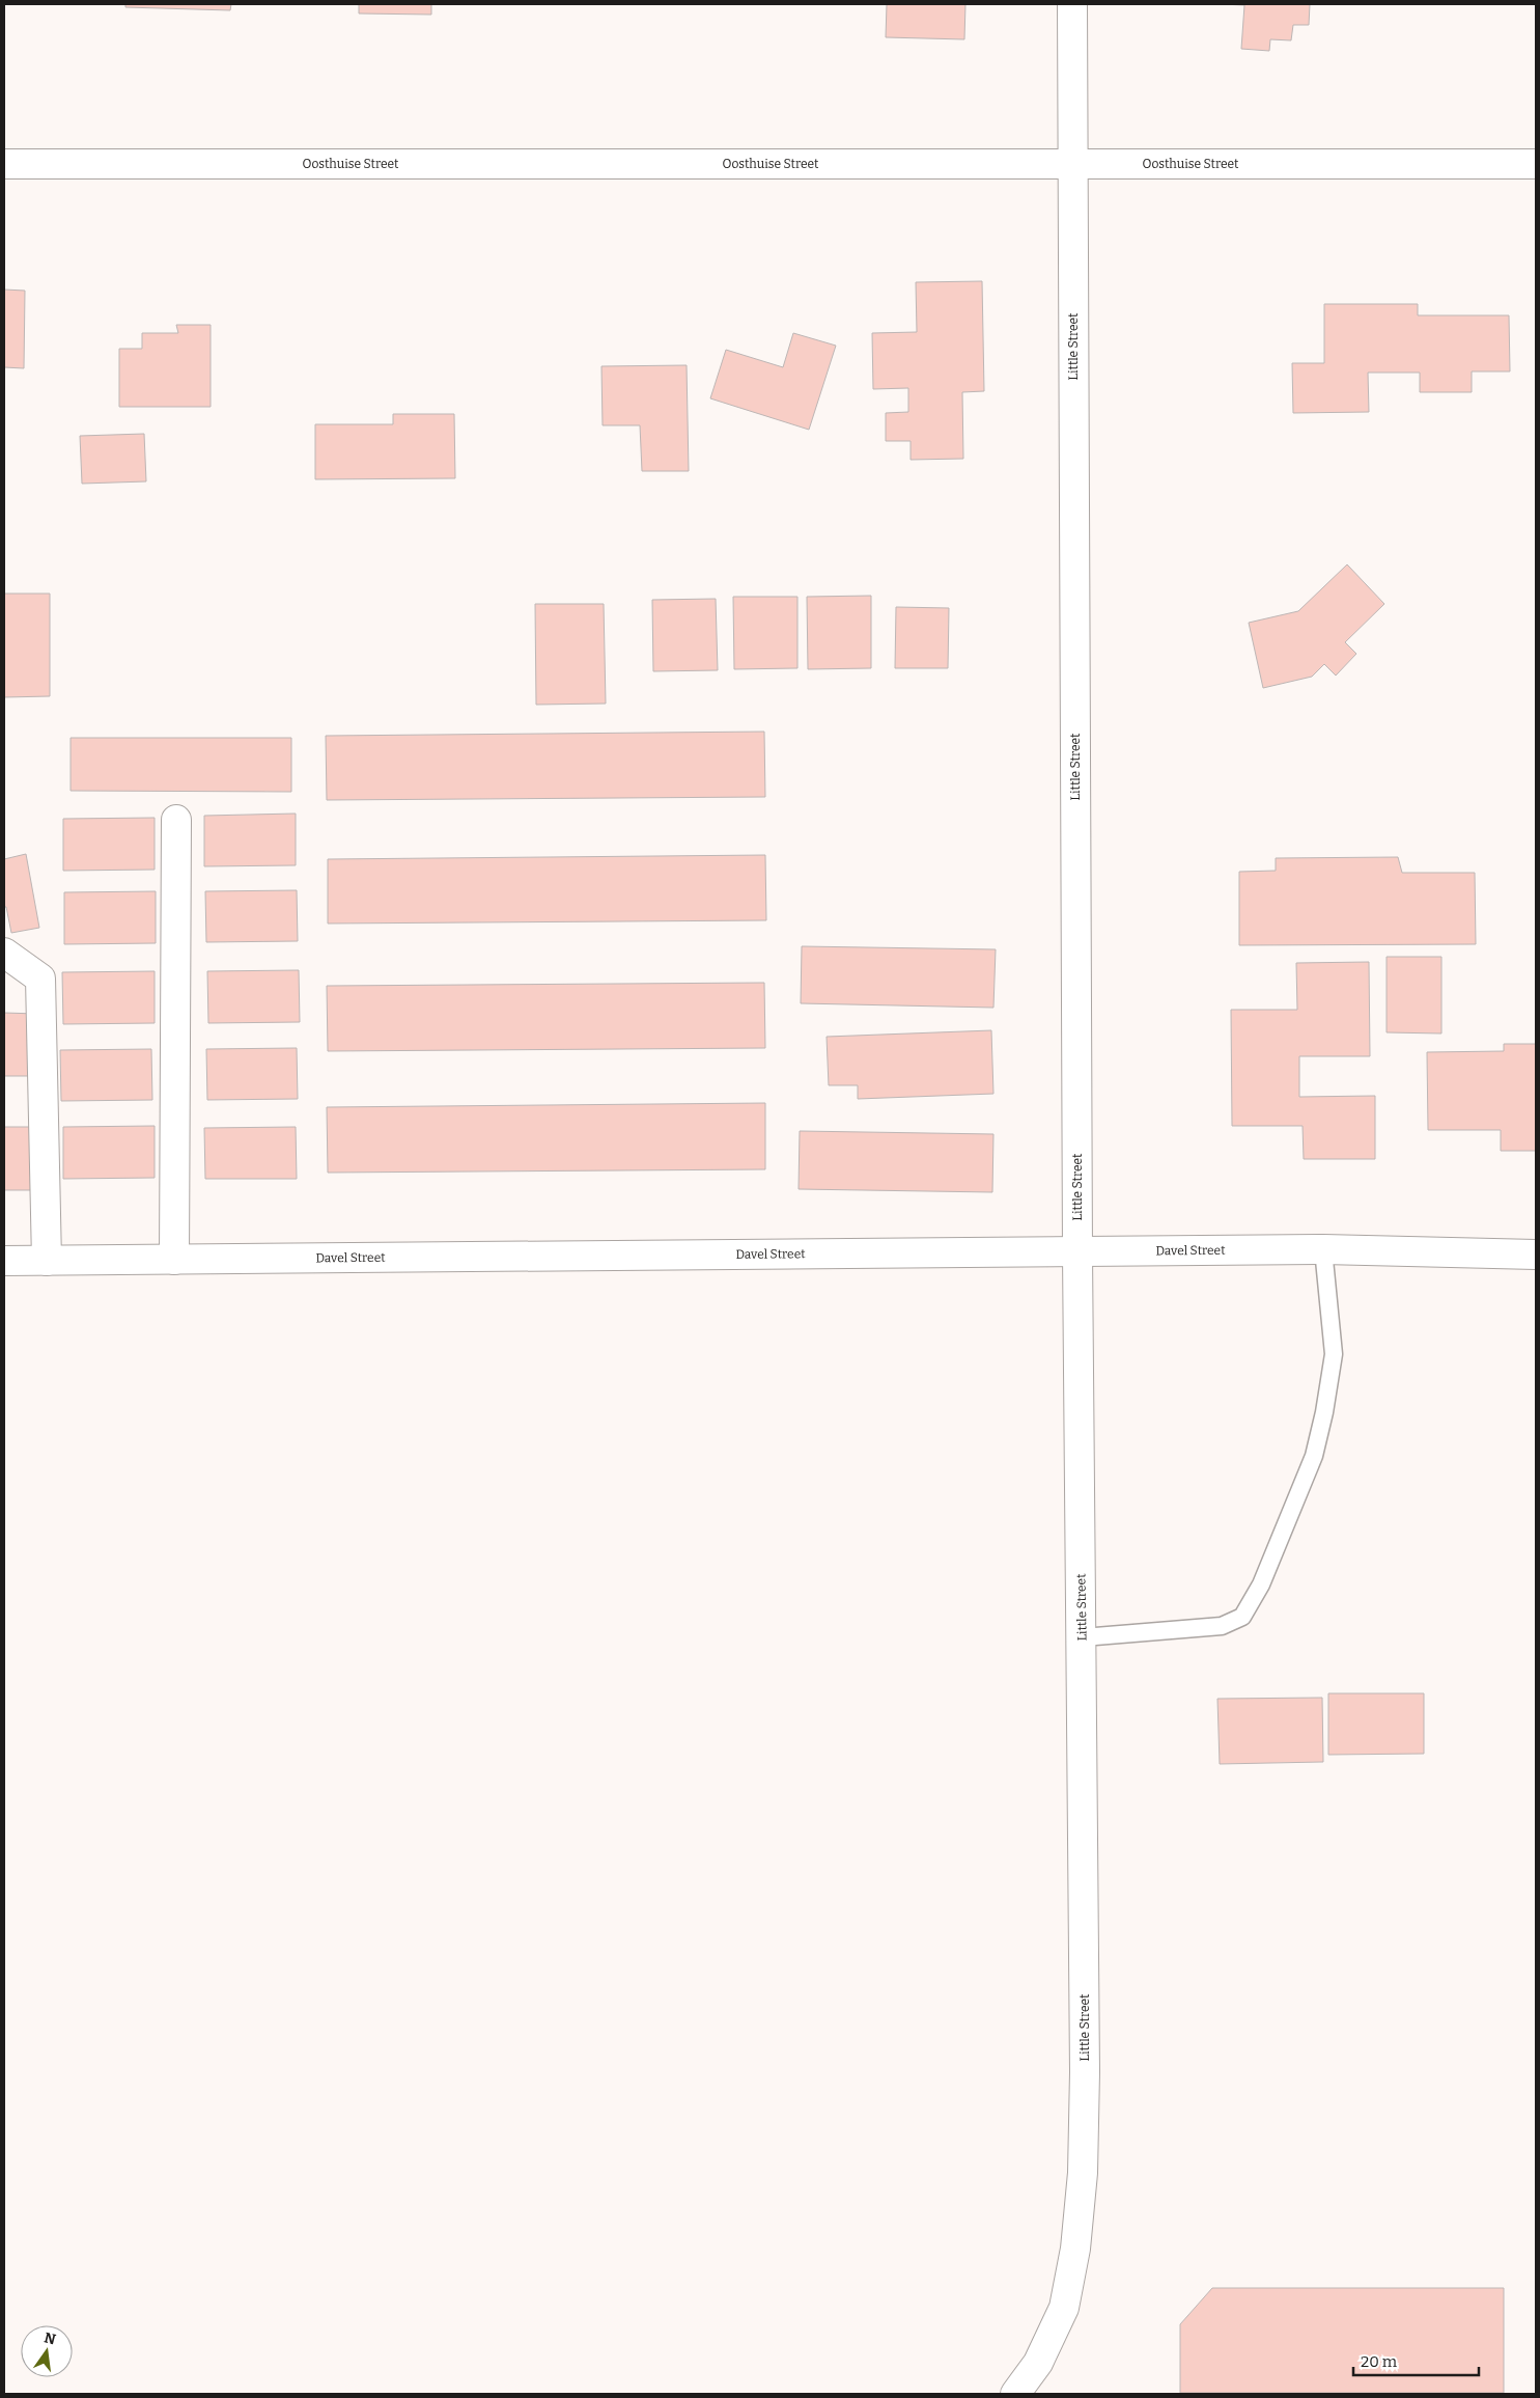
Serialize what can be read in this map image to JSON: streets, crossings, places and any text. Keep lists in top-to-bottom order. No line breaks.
{"streets":{"street":["Oosthuise Street","Little Street","Davel Street"]},"crossings":[["Oosthuise Street","Little Street"],["Little Street","Davel Street"]],"scale_bar":"20 m","north":"top"}
